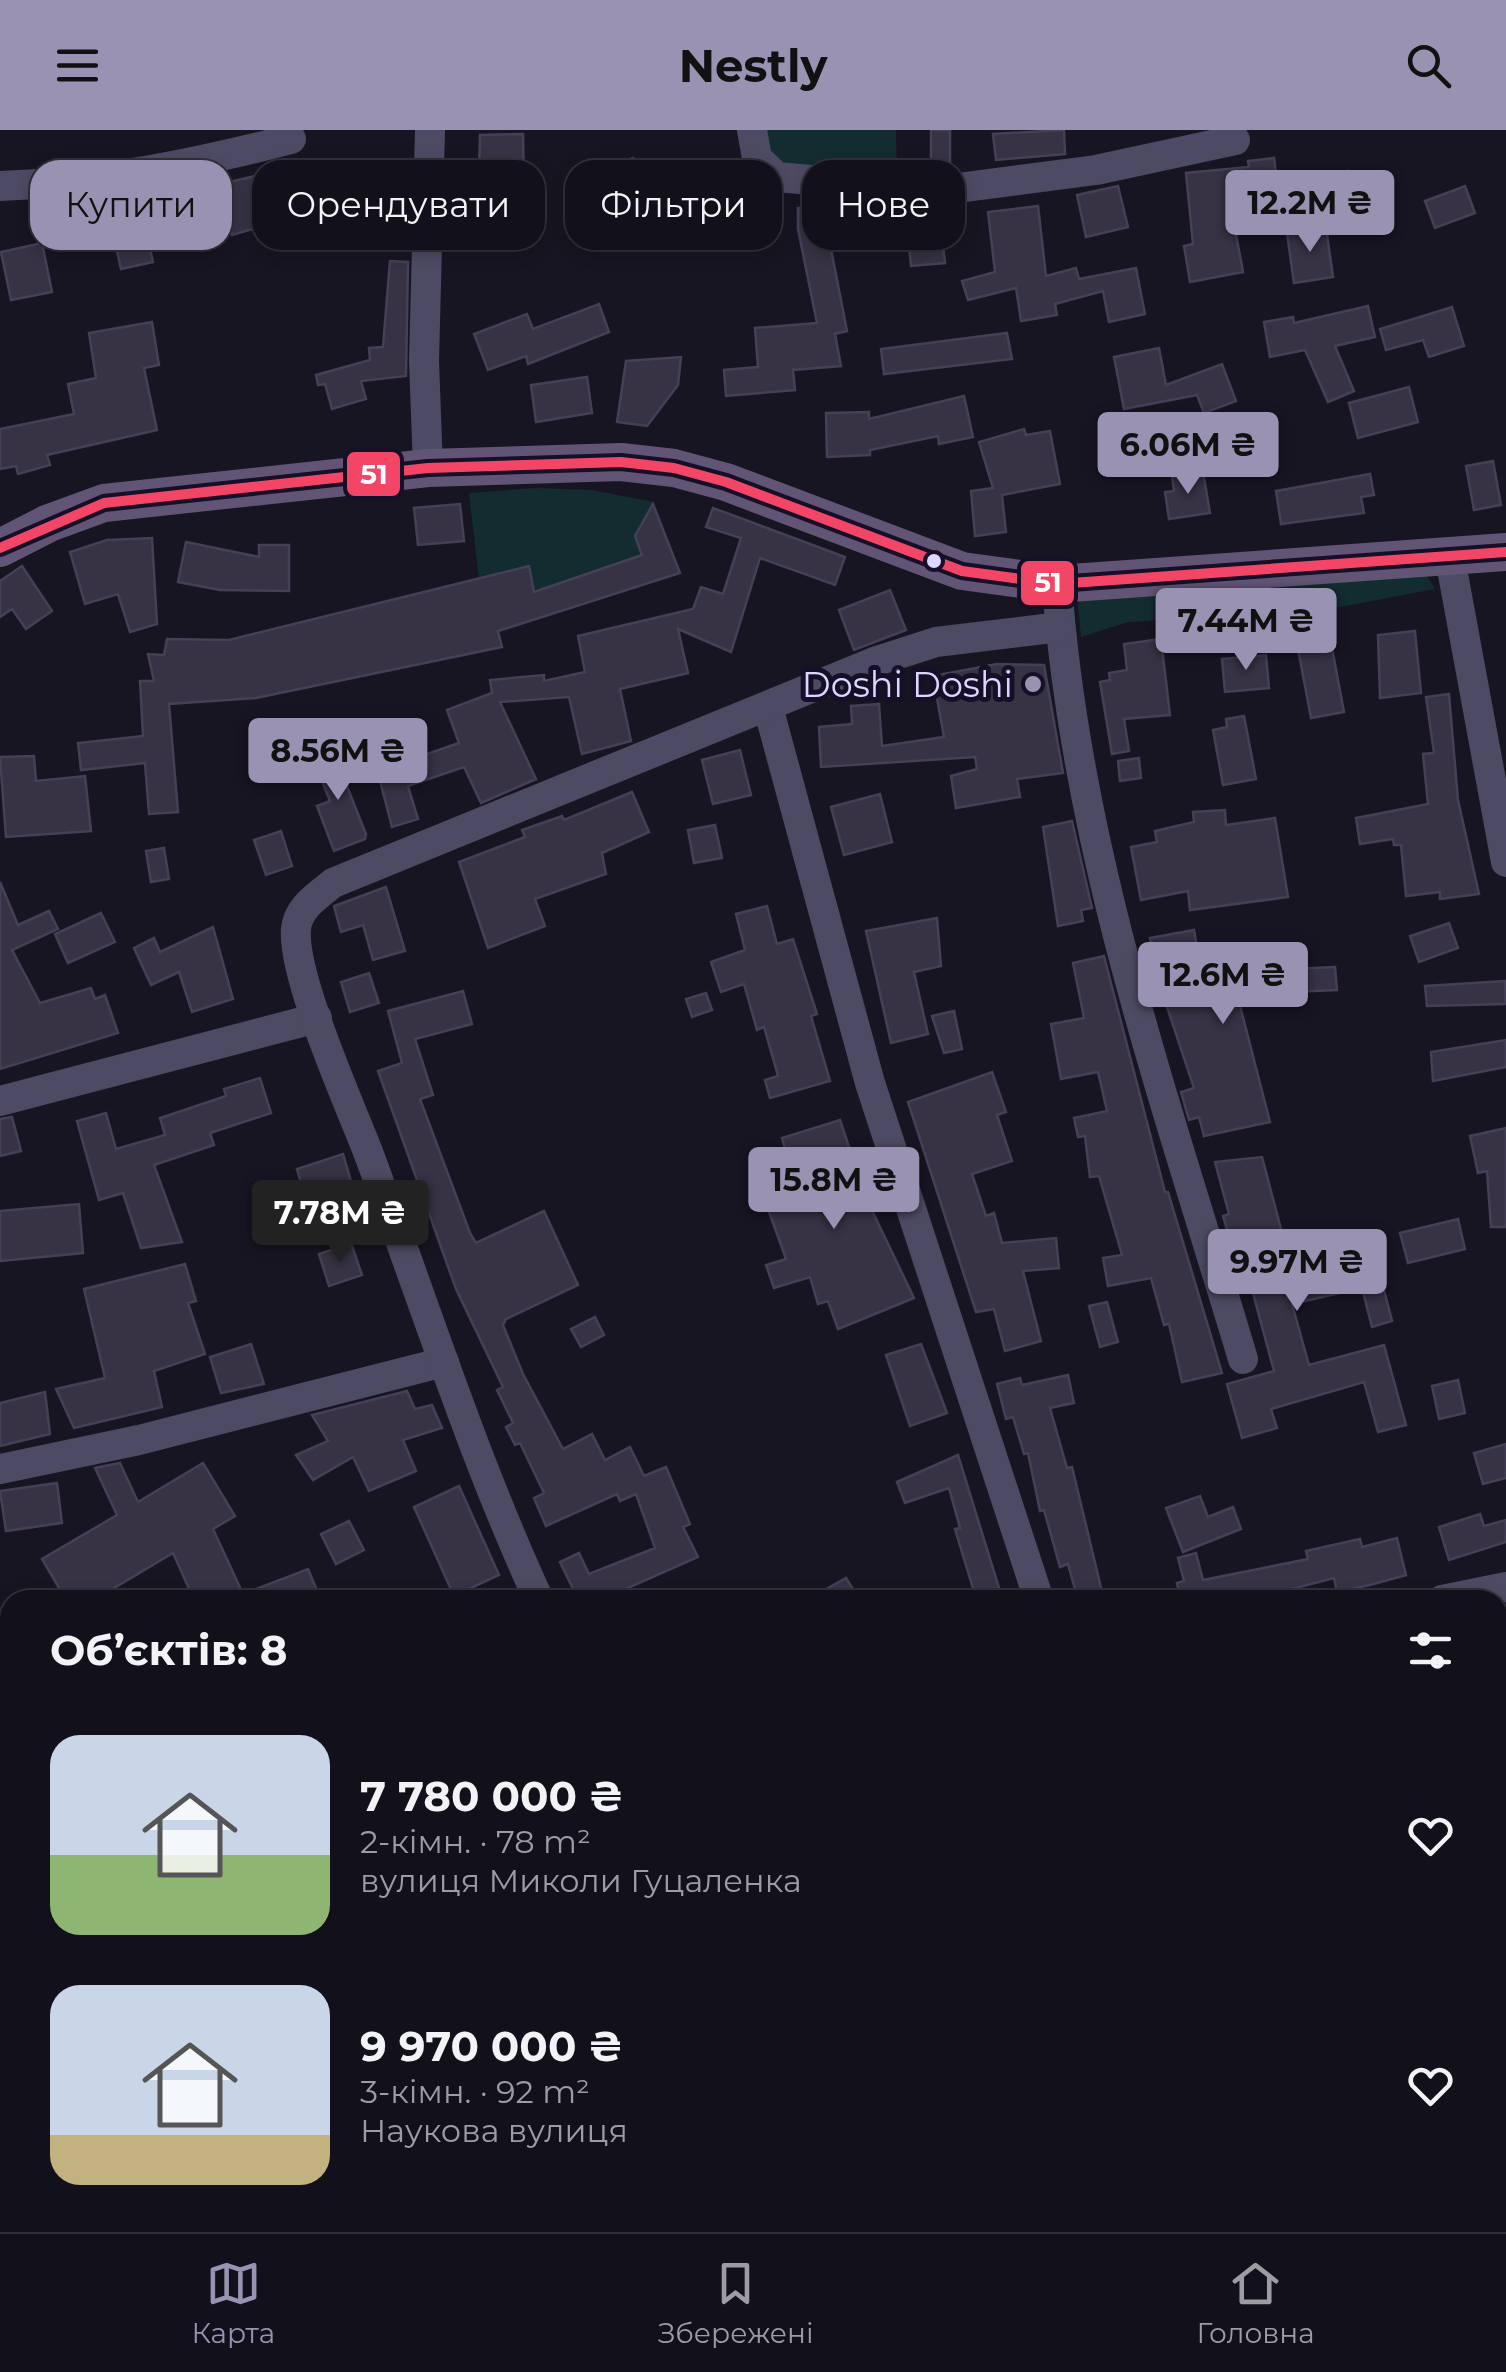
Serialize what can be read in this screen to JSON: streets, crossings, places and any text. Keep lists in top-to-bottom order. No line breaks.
{"places":["Doshi Doshi"],"lines":["transit line 51"],"page":{"header":"Nestly","chip":["Купити","Орендувати","Фільтри","Нове"],"price":["12.2M ₴","6.06M ₴","7.44M ₴","8.56M ₴","12.6M ₴","15.8M ₴","7.78M ₴","9.97M ₴"],"heading":"Об’єктів: 8","list":[{"name":"7 780 000 ₴","note":"2-кімн. · 78 m² · вулиця Миколи Гуцаленка"},{"name":"9 970 000 ₴","note":"3-кімн. · 92 m² · Наукова вулиця"}],"tabs":["Карта","Збережені","Головна"]}}
